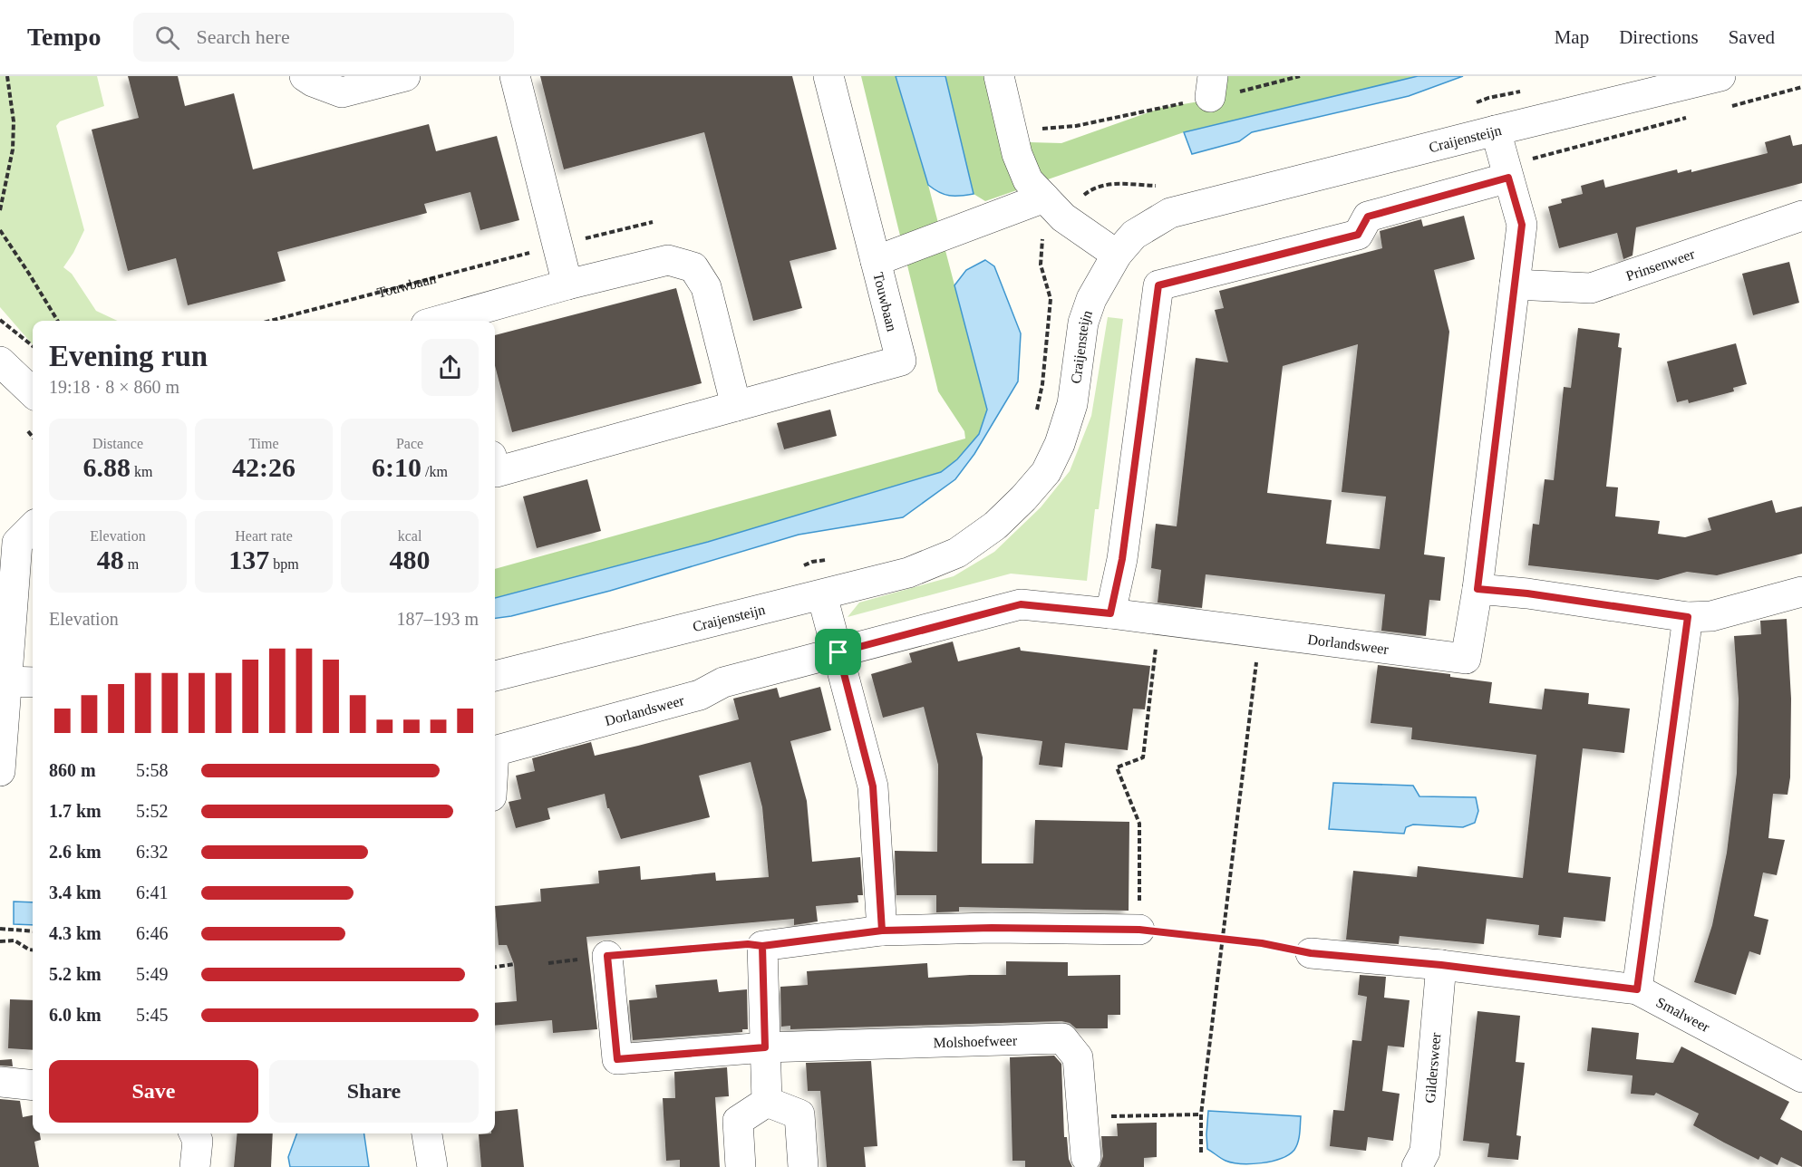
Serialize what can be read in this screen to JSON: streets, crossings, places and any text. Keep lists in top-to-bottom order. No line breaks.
{"streets":{"street":["Craijensteijn","Prinsenweer","Touwbaan","Dorlandsweer","Smalweer","Molshoefweer","Gildersweer"]},"crossings":[["Smalweer","Gildersweer"]],"page":{"header":"Tempo","search":"Search here","nav":["Map","Directions","Saved"],"heading":["Evening run","19:18 · 8 × 860 m"],"stats":[["Distance","6.88 km"],["Time","42:26"],["Pace","6:10 /km"],["Elevation","48 m"],["Heart rate","137 bpm"],["kcal","480"]],"chart":["Elevation","187–193 m"],"list":[{"name":"860 m","note":"5:58"},{"name":"1.7 km","note":"5:52"},{"name":"2.6 km","note":"6:32"},{"name":"3.4 km","note":"6:41"},{"name":"4.3 km","note":"6:46"},{"name":"5.2 km","note":"5:49"},{"name":"6.0 km","note":"5:45"}],"buttons":["Save","Share"]}}
